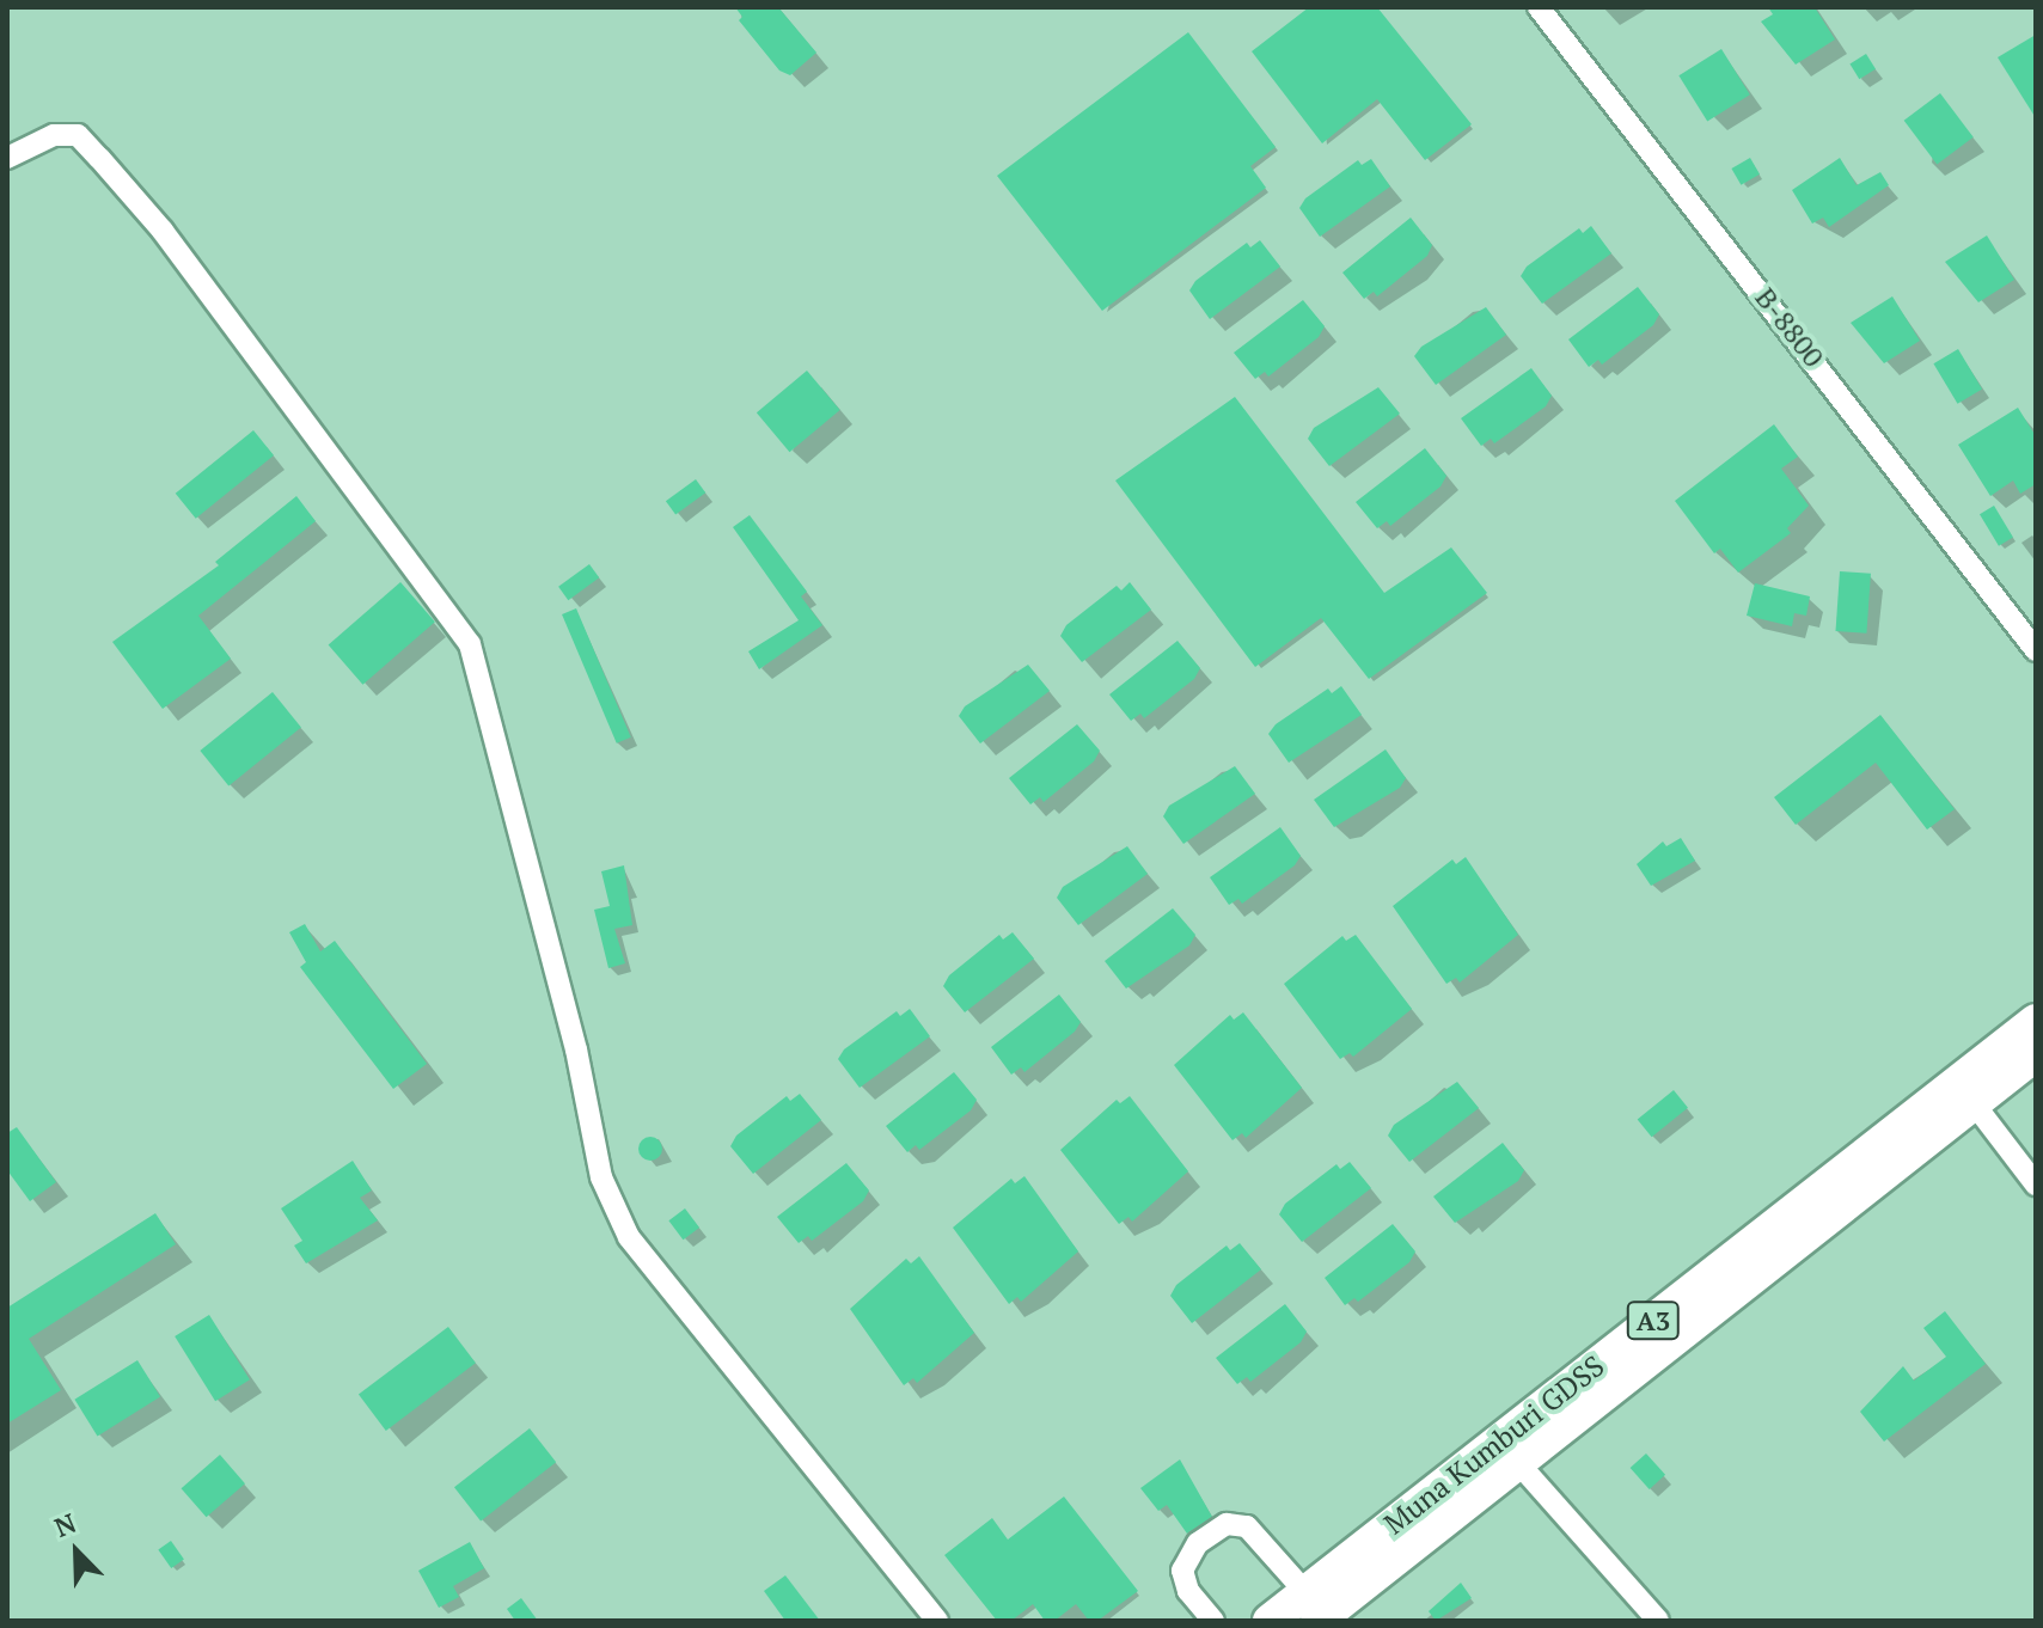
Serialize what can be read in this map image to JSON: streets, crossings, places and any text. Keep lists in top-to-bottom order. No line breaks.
{"streets":{"highway":["A3","Muna Kumburi GDSS"],"street":["B-8800"]},"north":"top left"}
